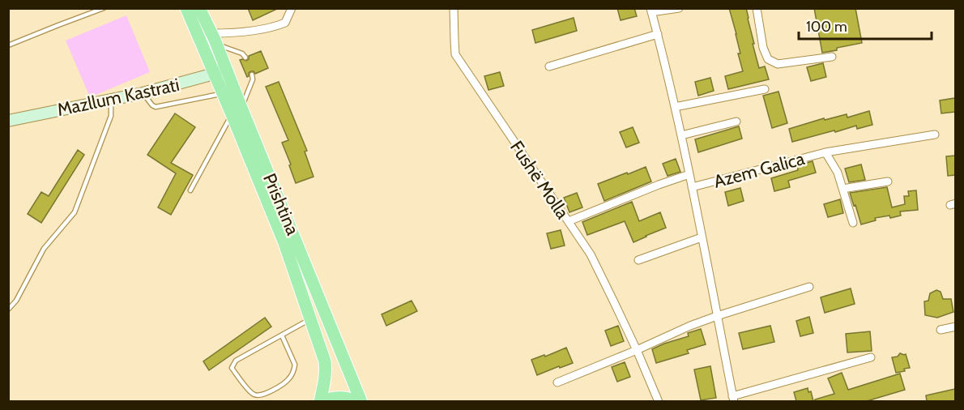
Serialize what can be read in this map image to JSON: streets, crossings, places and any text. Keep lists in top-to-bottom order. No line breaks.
{"streets":{"main road":["Mazllum Kastrati","Prishtina"],"street":["Azem Galica","Fushë Molla"]},"crossings":[["Mazllum Kastrati","Prishtina"]],"scale_bar":"100 m"}
